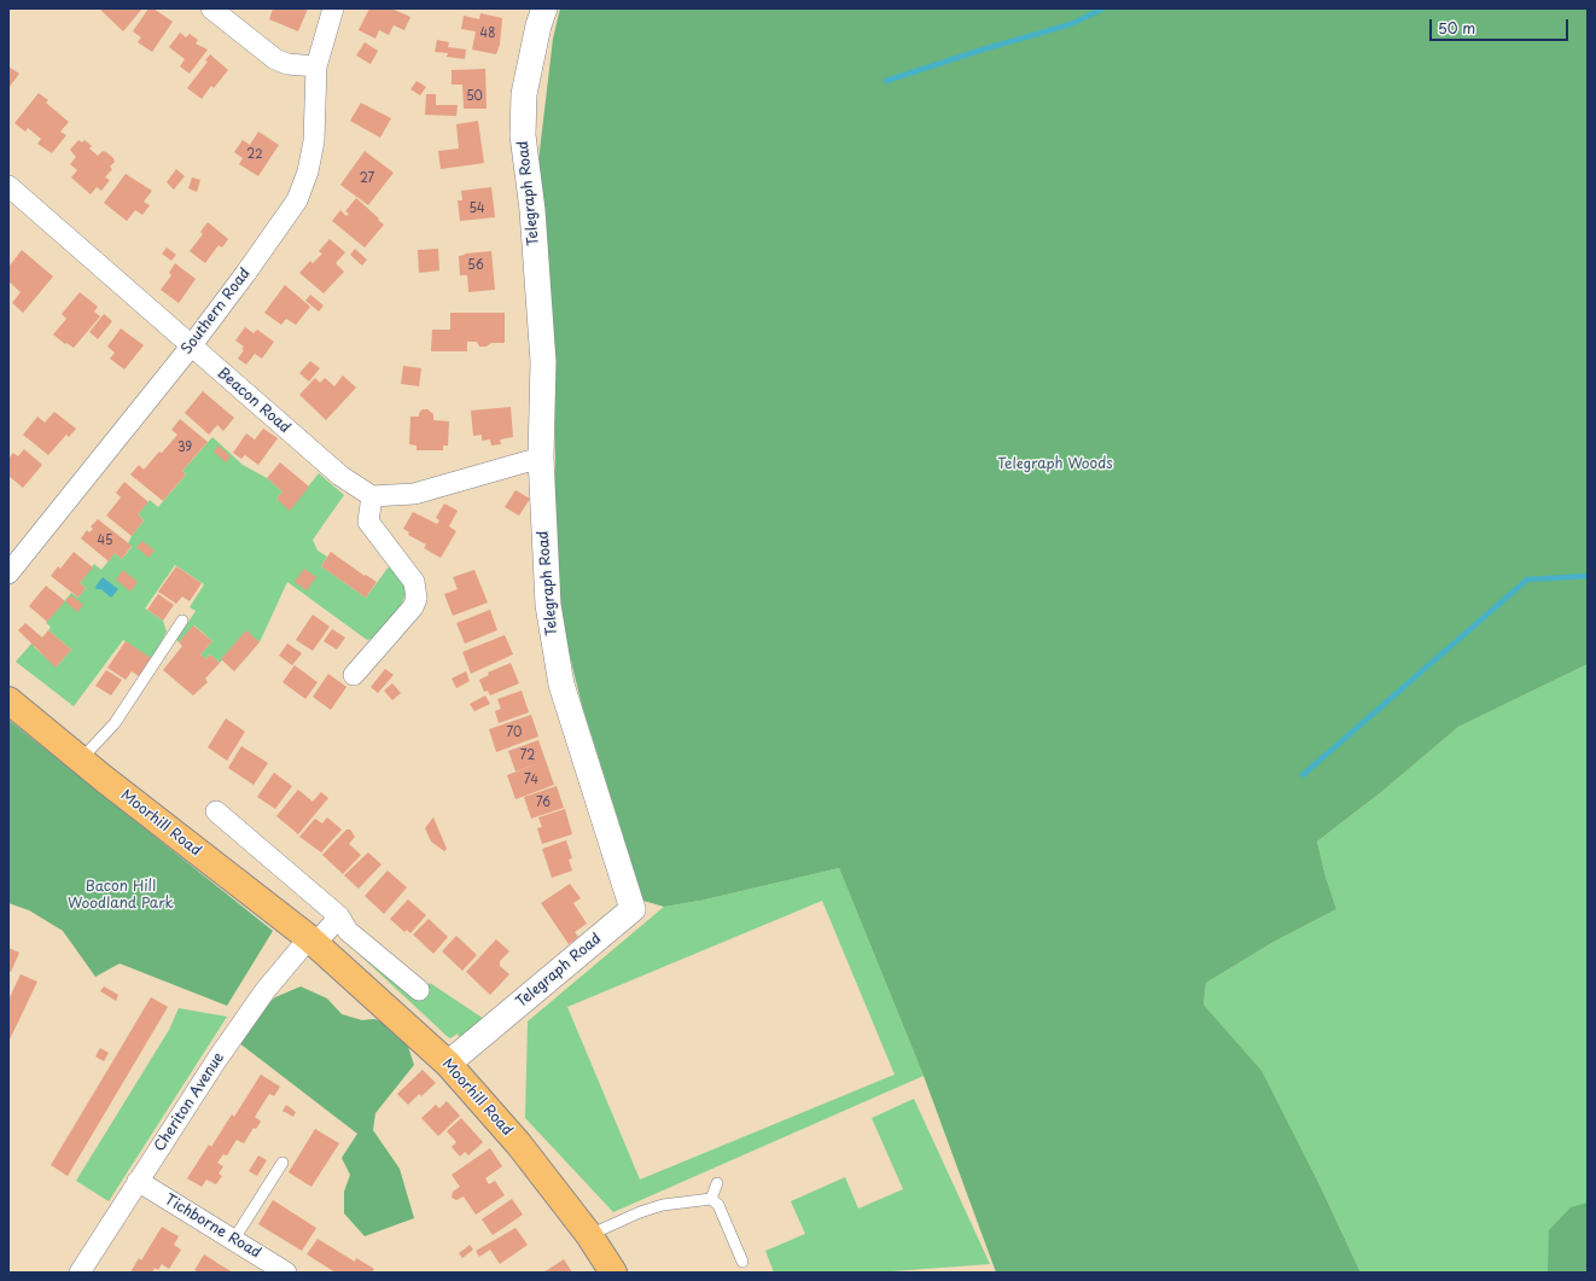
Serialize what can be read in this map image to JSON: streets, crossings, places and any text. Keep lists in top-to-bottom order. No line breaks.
{"streets":{"main road":["Moorhill Road"],"street":["Telegraph Road","Southern Road","Beacon Road","Cheriton Avenue","Tichborne Road"]},"crossings":[["Telegraph Road","Moorhill Road"],["Southern Road","Beacon Road"],["Moorhill Road","Cheriton Avenue"],["Cheriton Avenue","Tichborne Road"]],"parks":["Telegraph Woods","Bacon Hill Woodland Park"],"house_numbers":["48","50","22","27","54","56","39","45","70","72","74","76"],"scale_bar":"50 m"}
